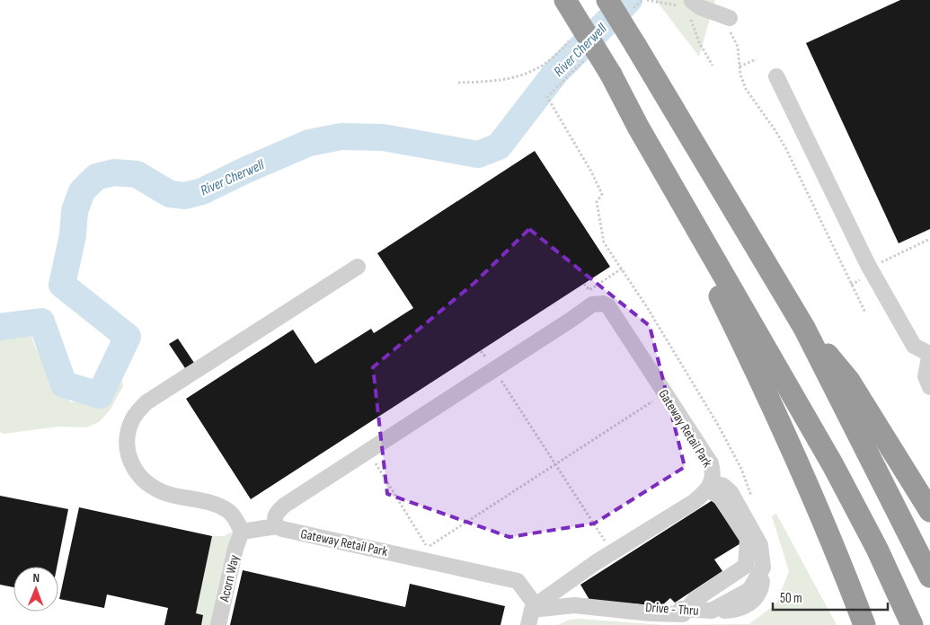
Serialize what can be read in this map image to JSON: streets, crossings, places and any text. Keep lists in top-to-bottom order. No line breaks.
{"streets":{"street":["Gateway Retail Park","Acorn Way","Drive - Thru"]},"crossings":[["Gateway Retail Park","Drive - Thru"]],"water":["River Cherwell"],"scale_bar":"50 m","north":"top"}
